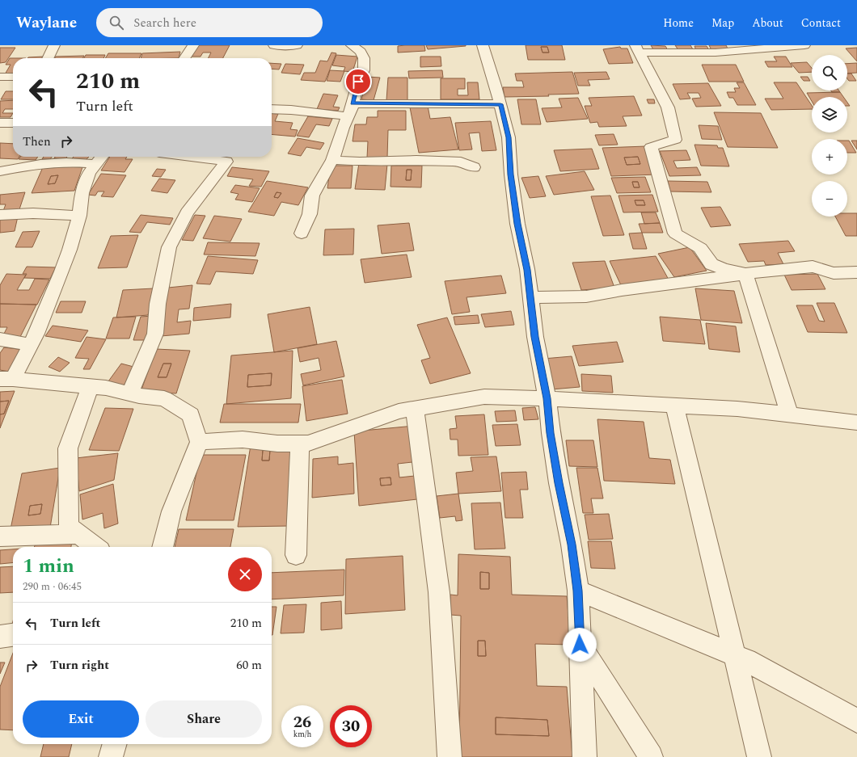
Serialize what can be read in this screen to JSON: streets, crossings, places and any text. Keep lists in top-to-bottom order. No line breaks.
{"page":{"header":"Waylane","search":"Search here","nav":["Home","Map","About","Contact"],"map_buttons":["+","−"],"turn":["210 m","Turn left"],"then":"Then","heading":["1 min","290 m · 06:45"],"list":[{"name":"Turn left","value":"210 m"},{"name":"Turn right","value":"60 m"}],"buttons":["Exit","Share"],"speed":"26 km/h","limit":"30"}}
